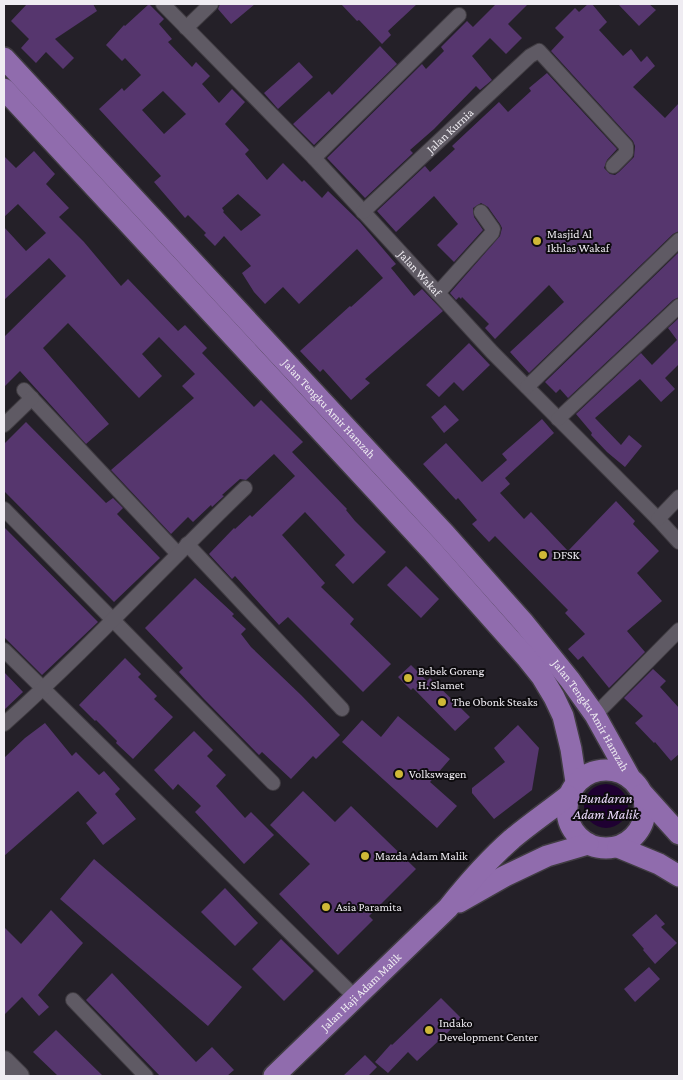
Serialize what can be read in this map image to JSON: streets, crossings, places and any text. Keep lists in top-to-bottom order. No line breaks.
{"streets":{"main road":["Jalan Tengku Amir Hamzah","Jalan Haji Adam Malik"],"street":["Jalan Kurnia","Jalan Wakaf"]},"crossings":[["Jalan Kurnia","Jalan Wakaf"],["Jalan Tengku Amir Hamzah","Jalan Haji Adam Malik"]],"water":["Bundaran Adam Malik"],"places":["Masjid Al Ikhlas Wakaf","DFSK","Bebek Goreng H. Slamet","The Obonk Steaks","Volkswagen","Mazda Adam Malik","Asia Paramita","Indako Development Center"]}
